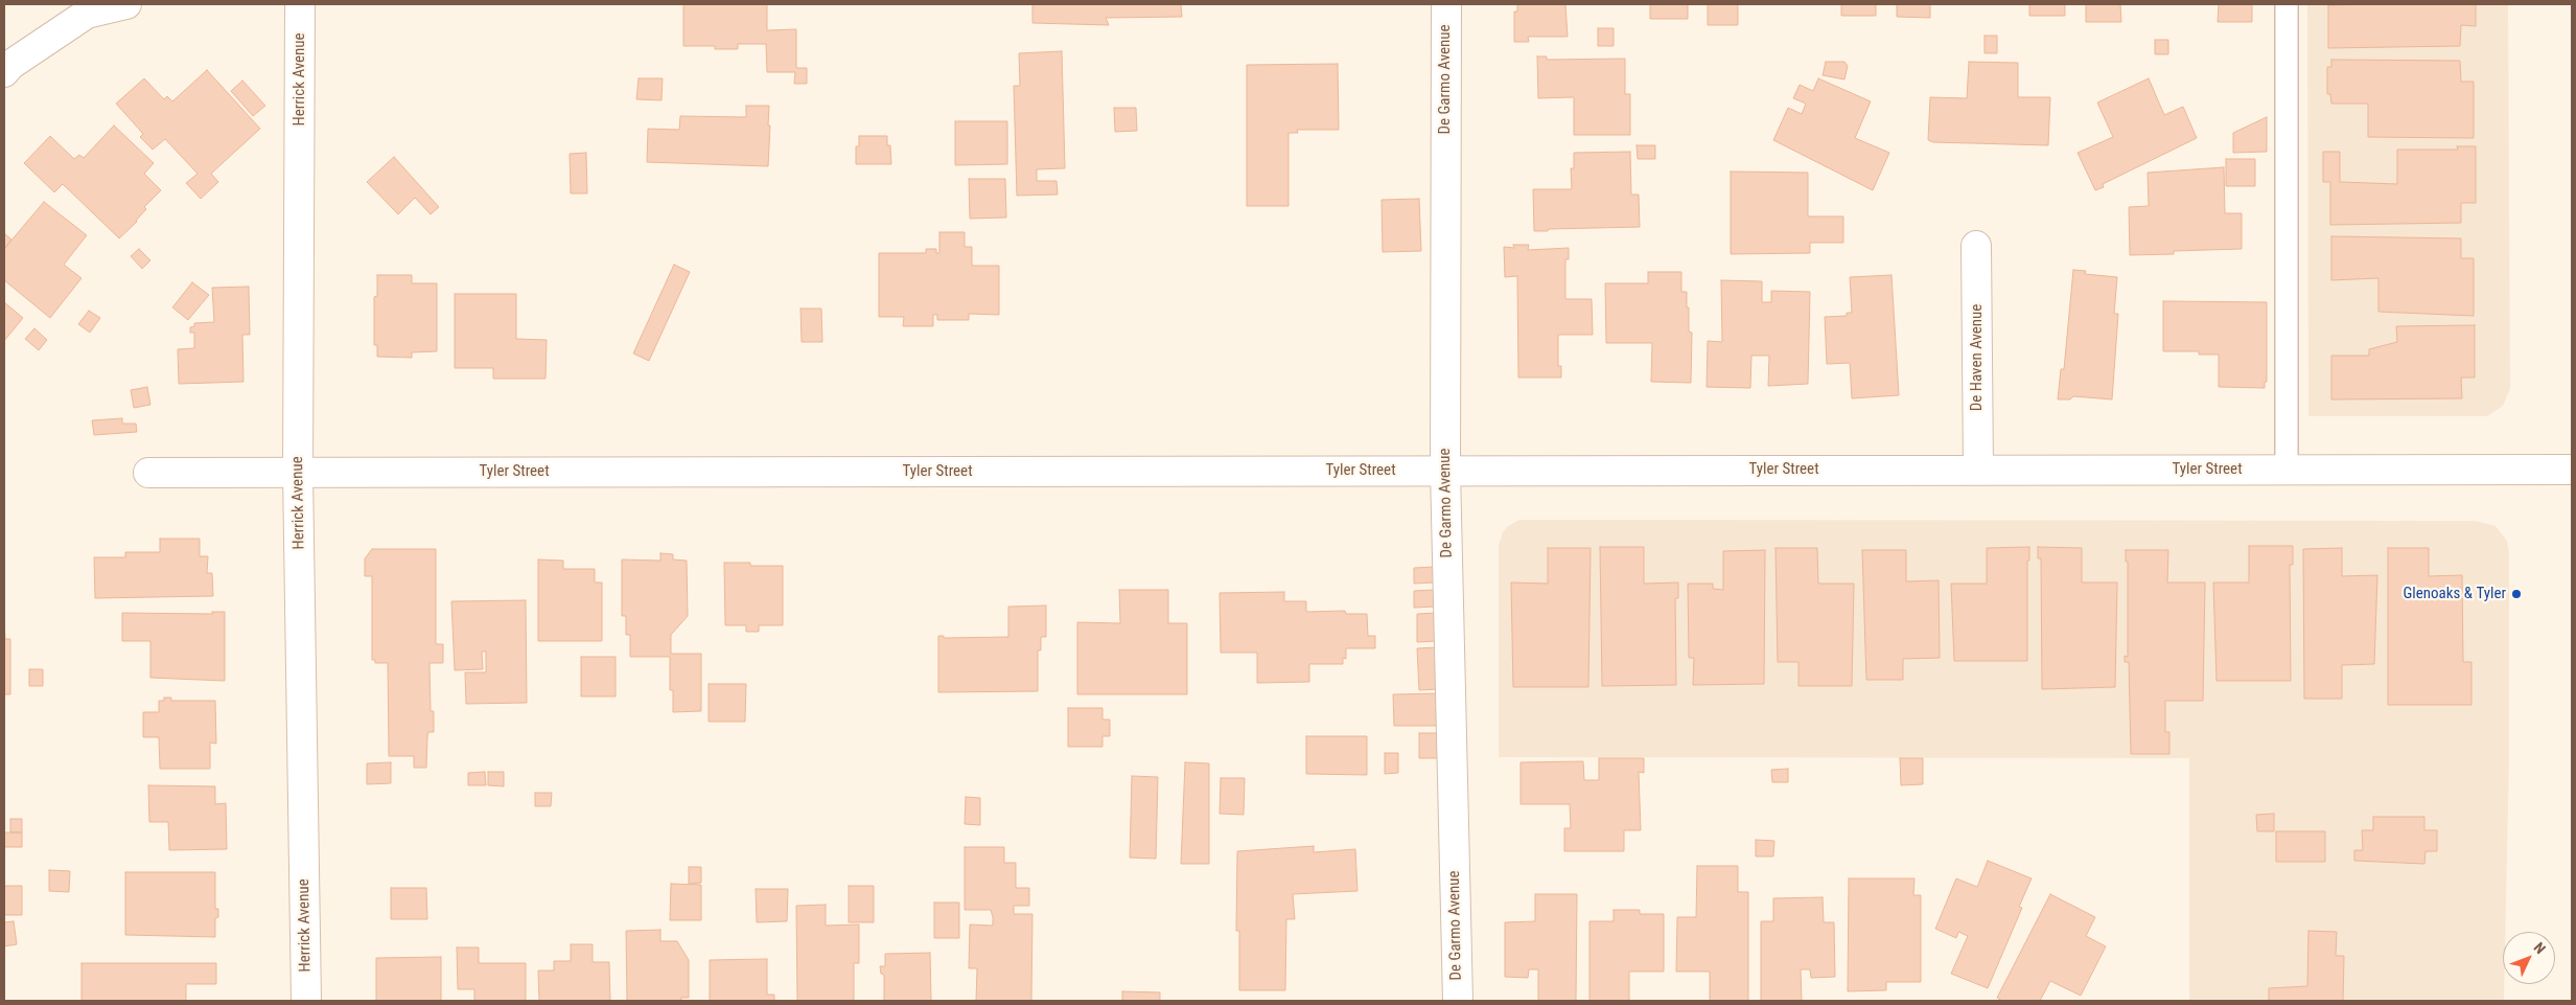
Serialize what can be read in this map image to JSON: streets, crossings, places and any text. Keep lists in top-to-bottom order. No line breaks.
{"streets":{"street":["Herrick Avenue","De Garmo Avenue","De Haven Avenue","Tyler Street"]},"crossings":[["Herrick Avenue","Tyler Street"],["De Garmo Avenue","Tyler Street"],["De Haven Avenue","Tyler Street"]],"places":["Glenoaks & Tyler"],"north":"top right"}
